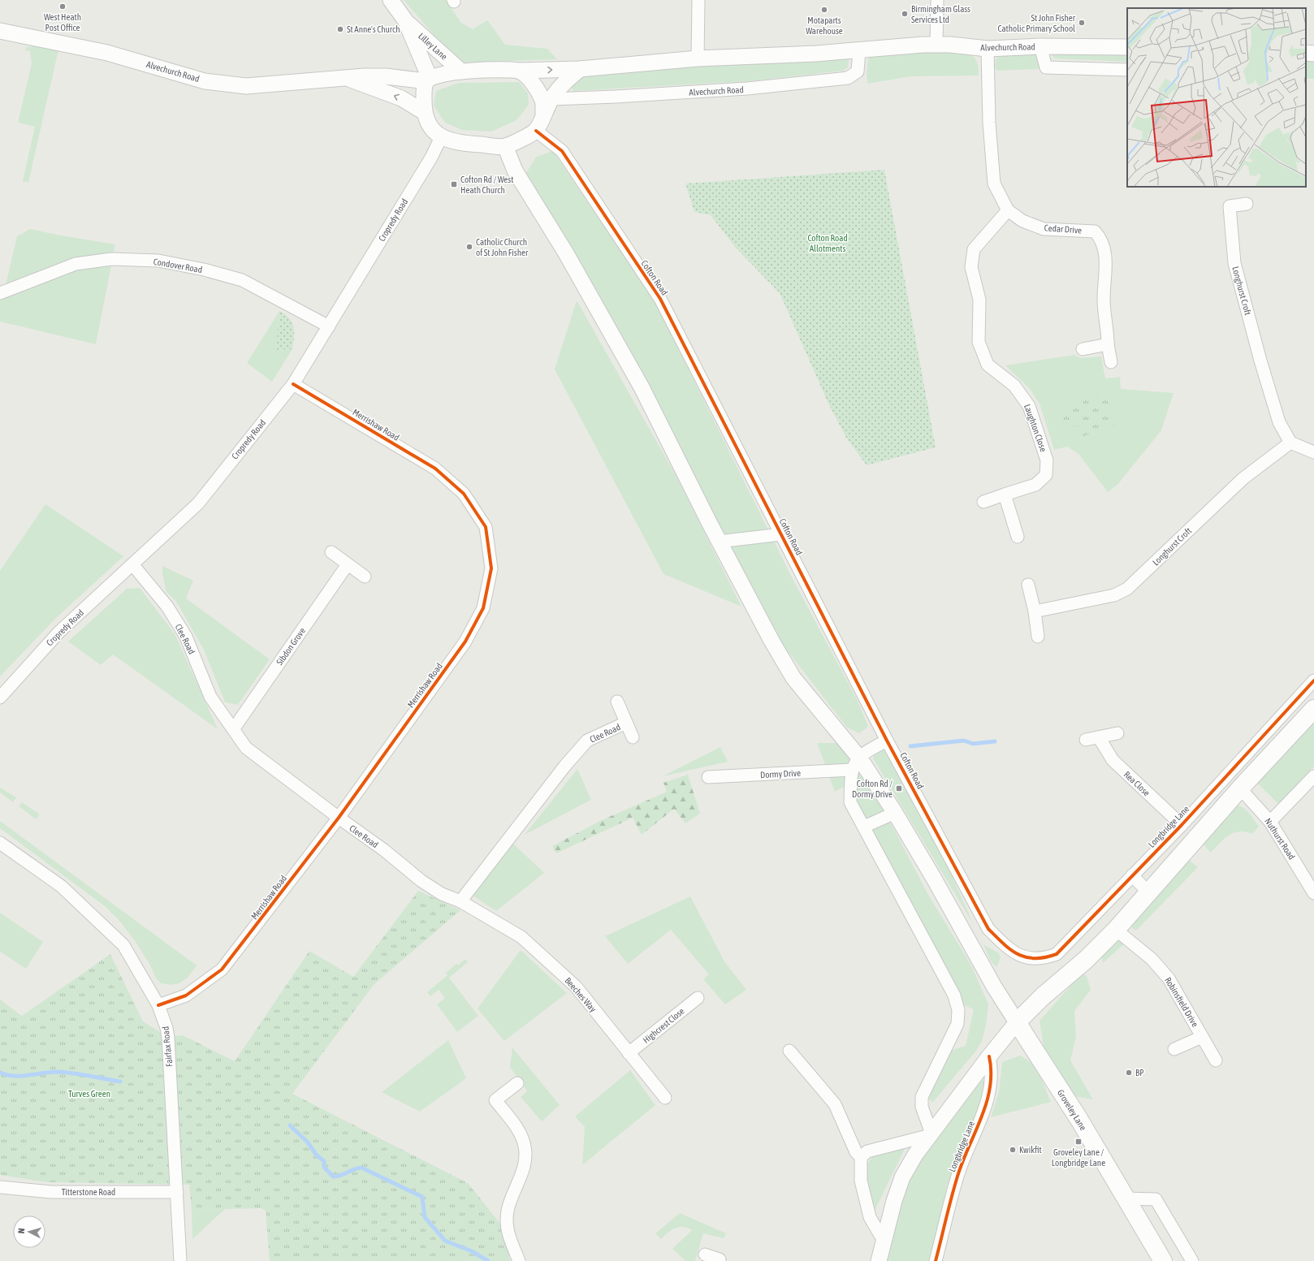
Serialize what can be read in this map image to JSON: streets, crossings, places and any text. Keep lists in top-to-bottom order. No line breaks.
{"streets":{"main road":["Groveley Lane"],"street":["Lilley Lane","Alvechurch Road","Cropredy Road","Cedar Drive","Condover Road","Cofton Road","Longhurst Croft","Merrishaw Road","Laughton Close","Clee Road","Sibdon Grove","Dormy Drive","Rea Close","Longbridge Lane","Nuthurst Road","Beeches Way","Robinsfield Drive","Highcrest Close","Fairfax Road","Titterstone Road"]},"crossings":[["Lilley Lane","Alvechurch Road"],["Lilley Lane","Cropredy Road"],["Lilley Lane","Cofton Road"],["Alvechurch Road","Cropredy Road"],["Alvechurch Road","Cedar Drive"],["Alvechurch Road","Cofton Road"],["Cropredy Road","Condover Road"],["Cropredy Road","Cofton Road"],["Cropredy Road","Merrishaw Road"],["Cropredy Road","Clee Road"],["Cedar Drive","Laughton Close"],["Cofton Road","Longbridge Lane"],["Merrishaw Road","Clee Road"],["Merrishaw Road","Fairfax Road"],["Clee Road","Sibdon Grove"],["Clee Road","Beeches Way"],["Rea Close","Longbridge Lane"],["Beeches Way","Highcrest Close"],["Fairfax Road","Titterstone Road"]],"parks":["Cofton Road Allotments","Turves Green"],"places":{"other":["West Heath Post Office","Motaparts Warehouse","Birmingham Glass Services Ltd","St John Fisher Catholic Primary School","St Anne's Church","Catholic Church of St John Fisher","BP","Kwikfit"],"transit":["Cofton Rd / West Heath Church","Cofton Rd / Dormy Drive","Groveley Lane / Longbridge Lane"]},"north":"left"}
